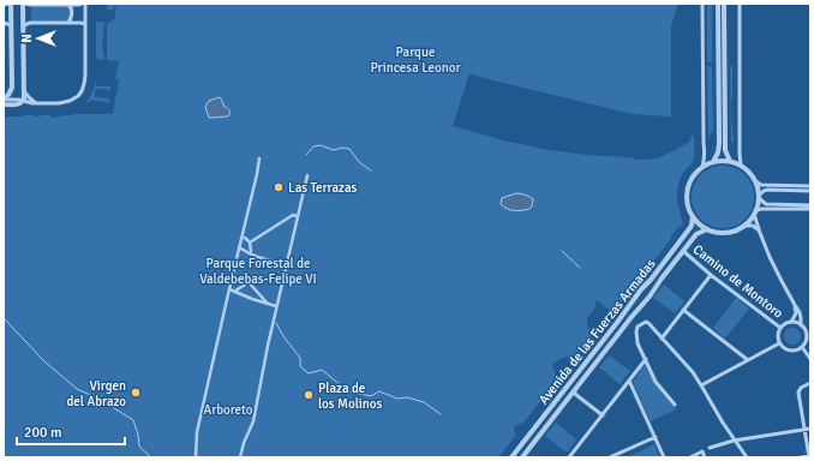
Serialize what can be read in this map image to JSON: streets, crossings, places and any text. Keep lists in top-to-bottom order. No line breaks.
{"streets":{"street":["Camino de Montoro","Avenida de las Fuerzas Armadas"]},"crossings":[["Camino de Montoro","Avenida de las Fuerzas Armadas"]],"parks":["Parque Princesa Leonor","Parque Forestal de Valdebebas-Felipe VI","Arboreto"],"places":["Las Terrazas","Virgen del Abrazo","Plaza de los Molinos"],"scale_bar":"200 m","north":"left"}
